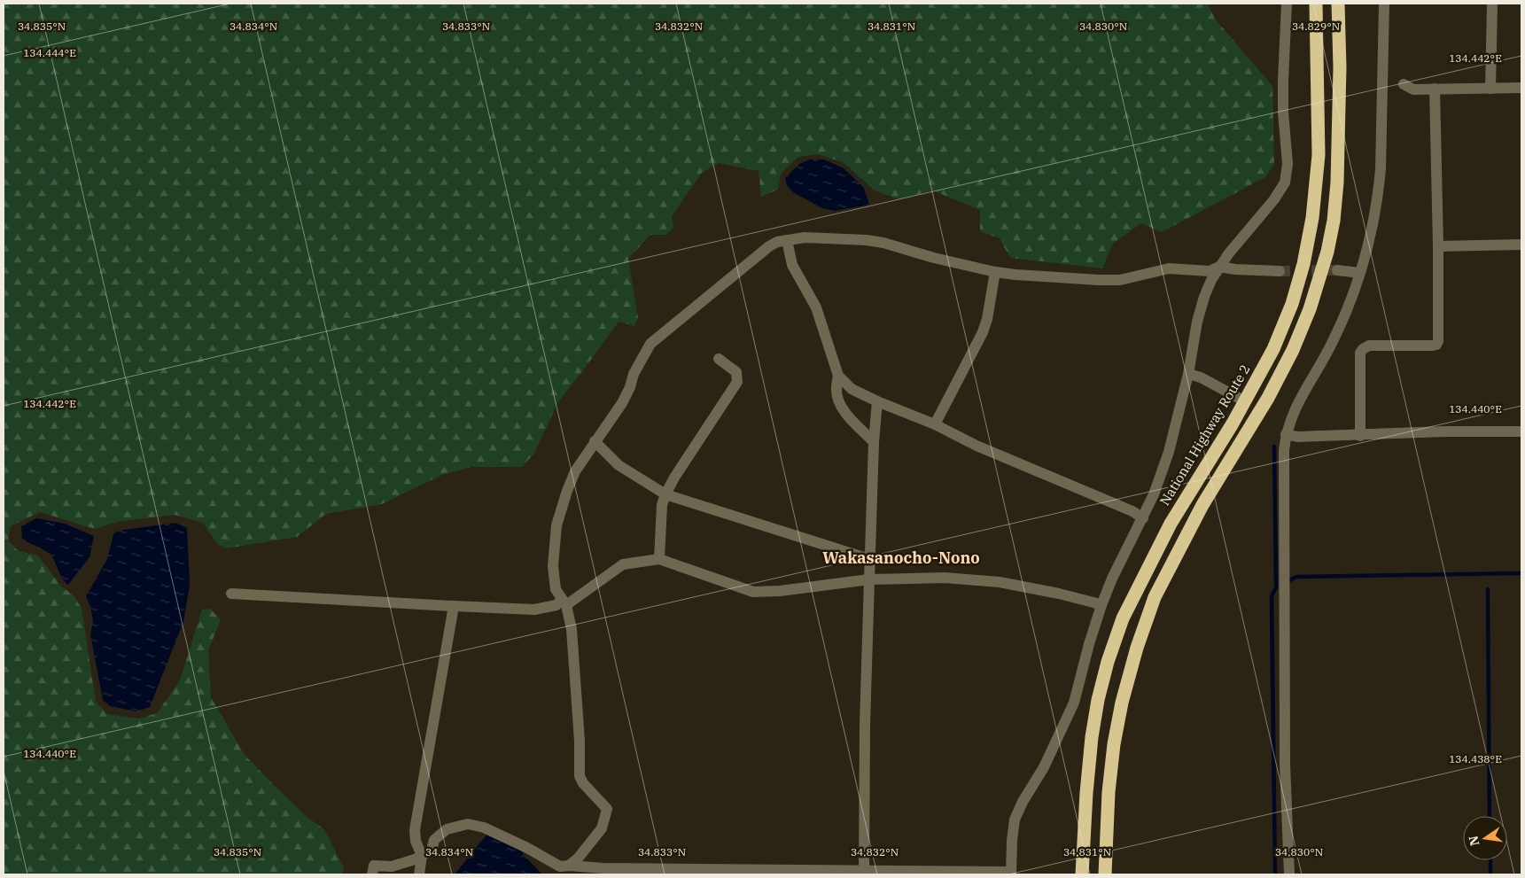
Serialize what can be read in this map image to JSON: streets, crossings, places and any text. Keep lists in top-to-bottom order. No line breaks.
{"streets":{"highway":["National Highway Route 2"]},"districts":["Wakasanocho-Nono"],"north":"left","coordinates":["34.835°N","34.834°N","34.833°N","34.832°N","34.831°N","34.830°N","34.829°N","134.444°E","134.442°E","134.440°E","134.438°E"]}
